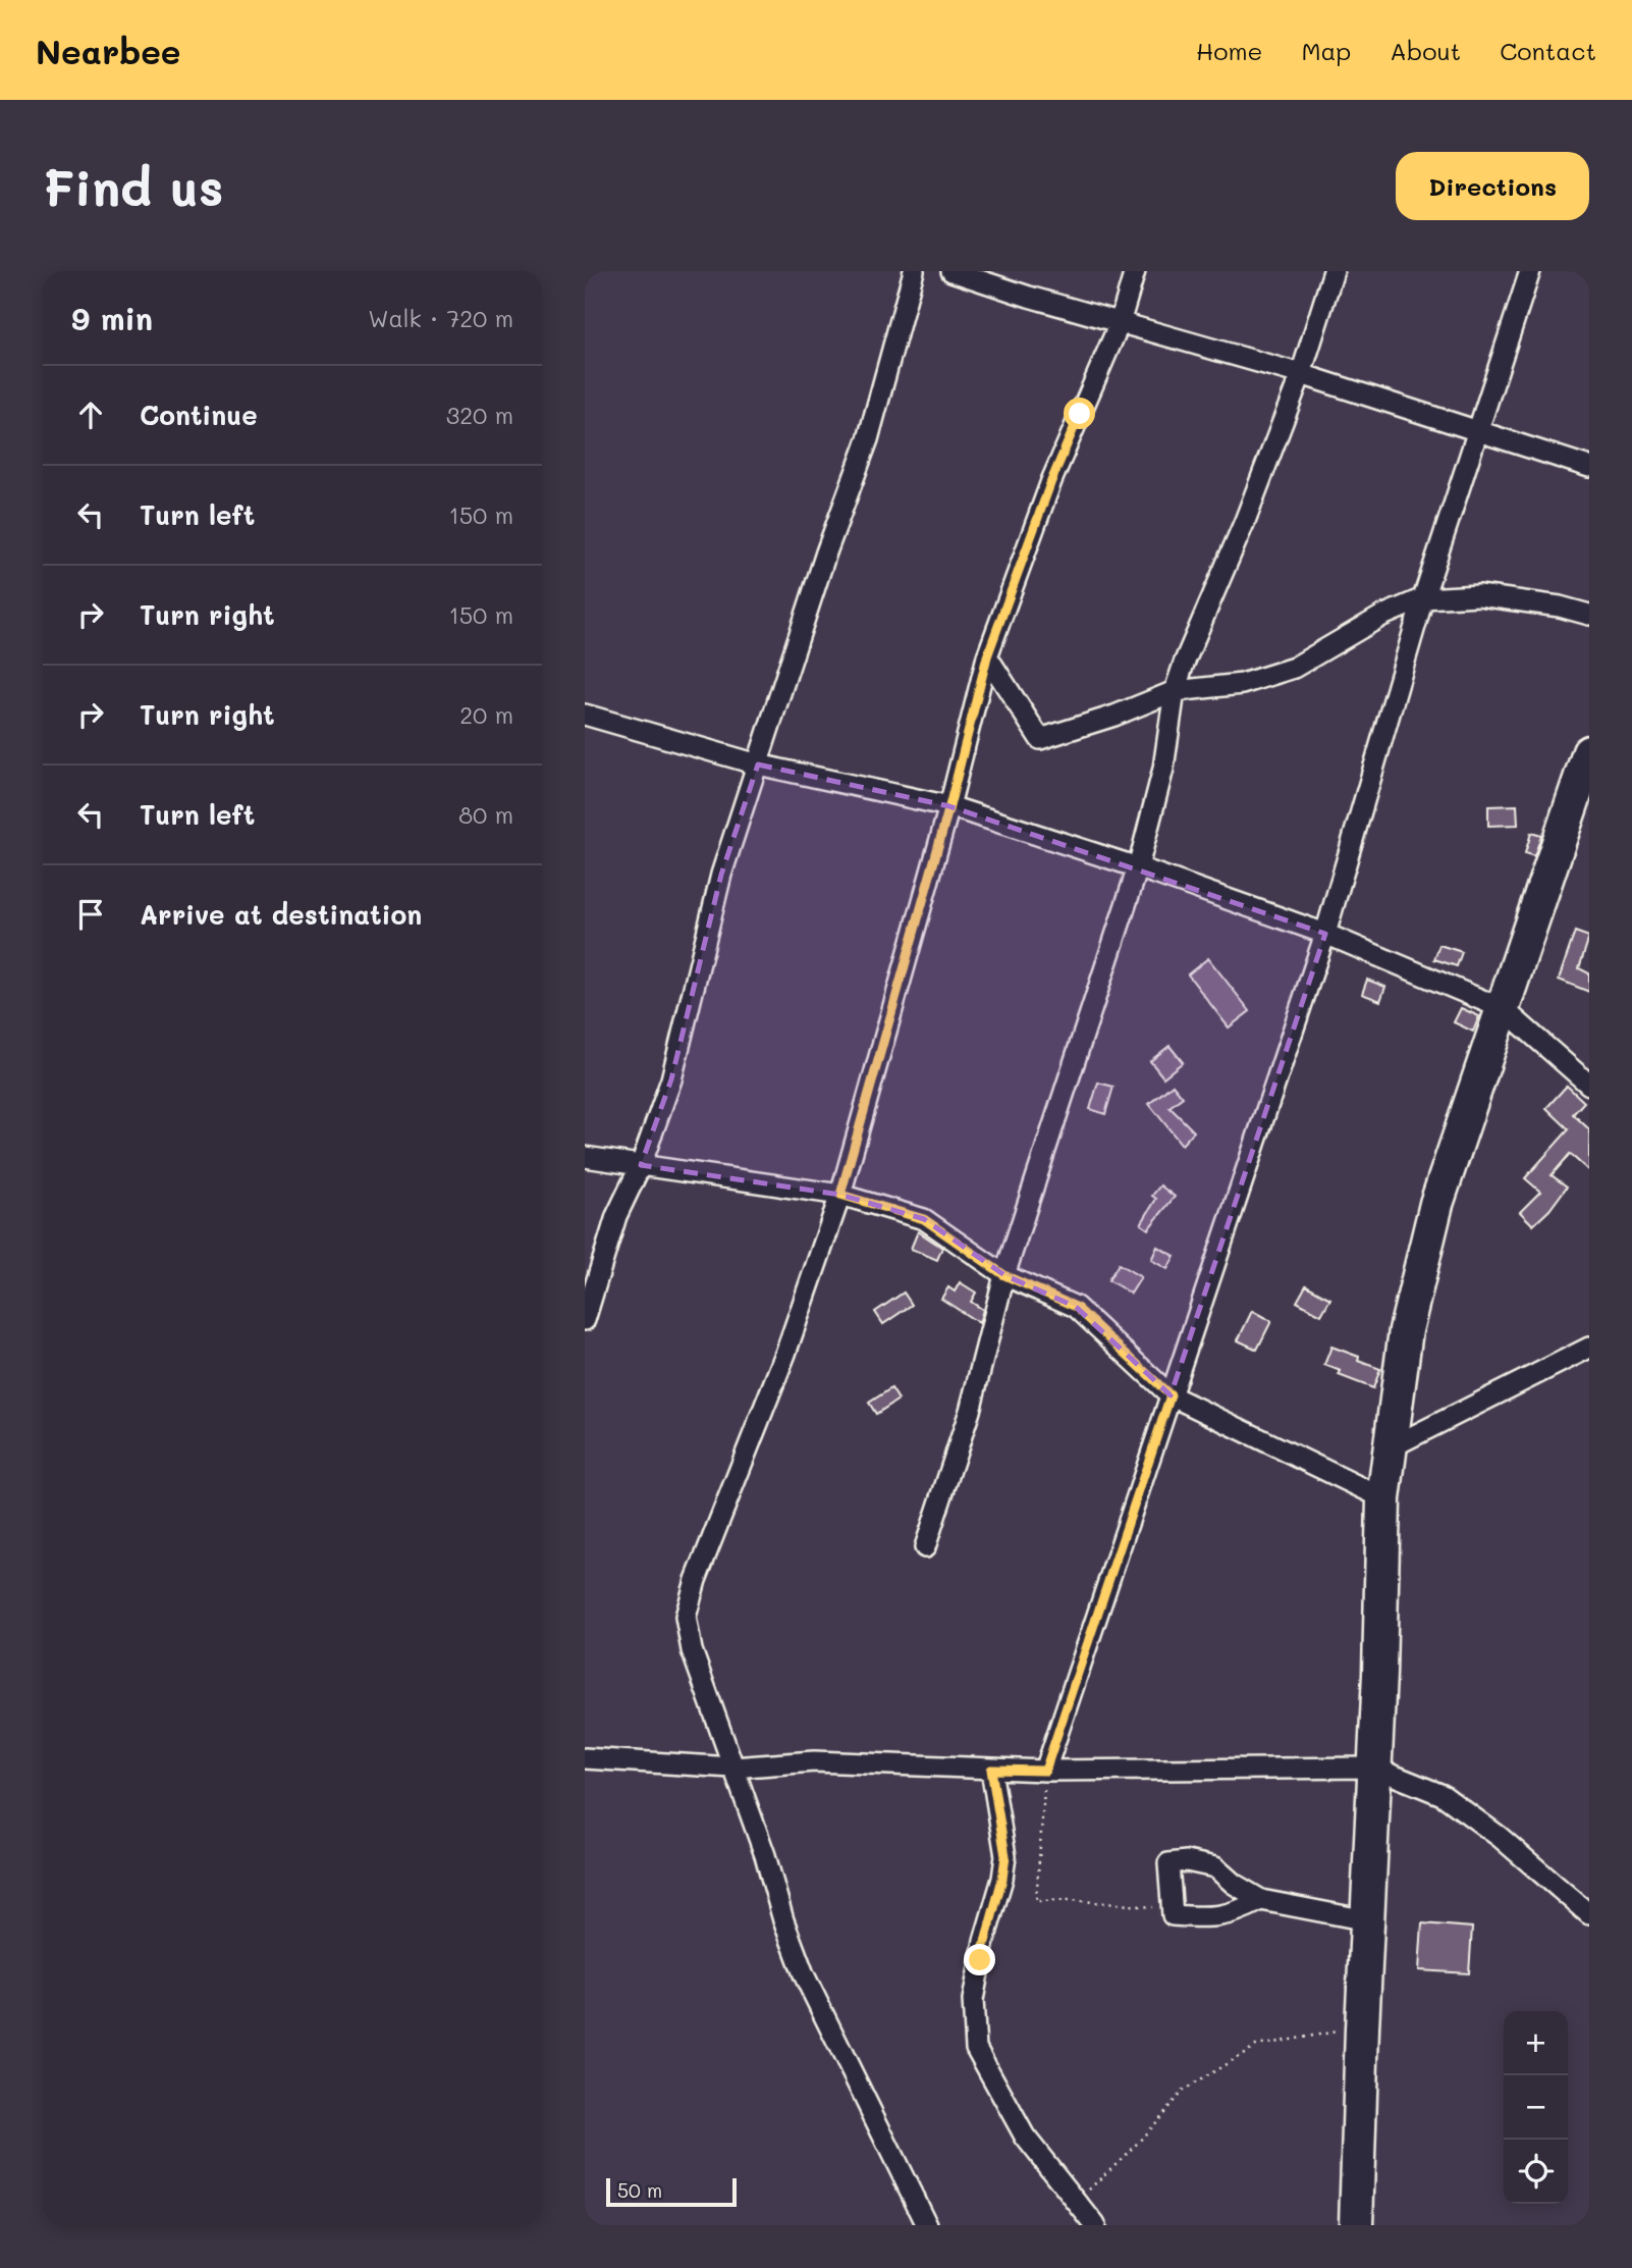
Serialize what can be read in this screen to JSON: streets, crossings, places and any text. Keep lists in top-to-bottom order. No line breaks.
{"scale_bar":"50 m","page":{"header":"Nearbee","nav":["Home","Map","About","Contact"],"buttons":"Directions","title":"Find us","heading":["9 min","Walk · 720 m"],"list":[["Continue","320 m"],["Turn left","150 m"],["Turn right","150 m"],["Turn right","20 m"],["Turn left","80 m"],"Arrive at destination"],"map_buttons":["+","−"],"scale":"50 m"}}
